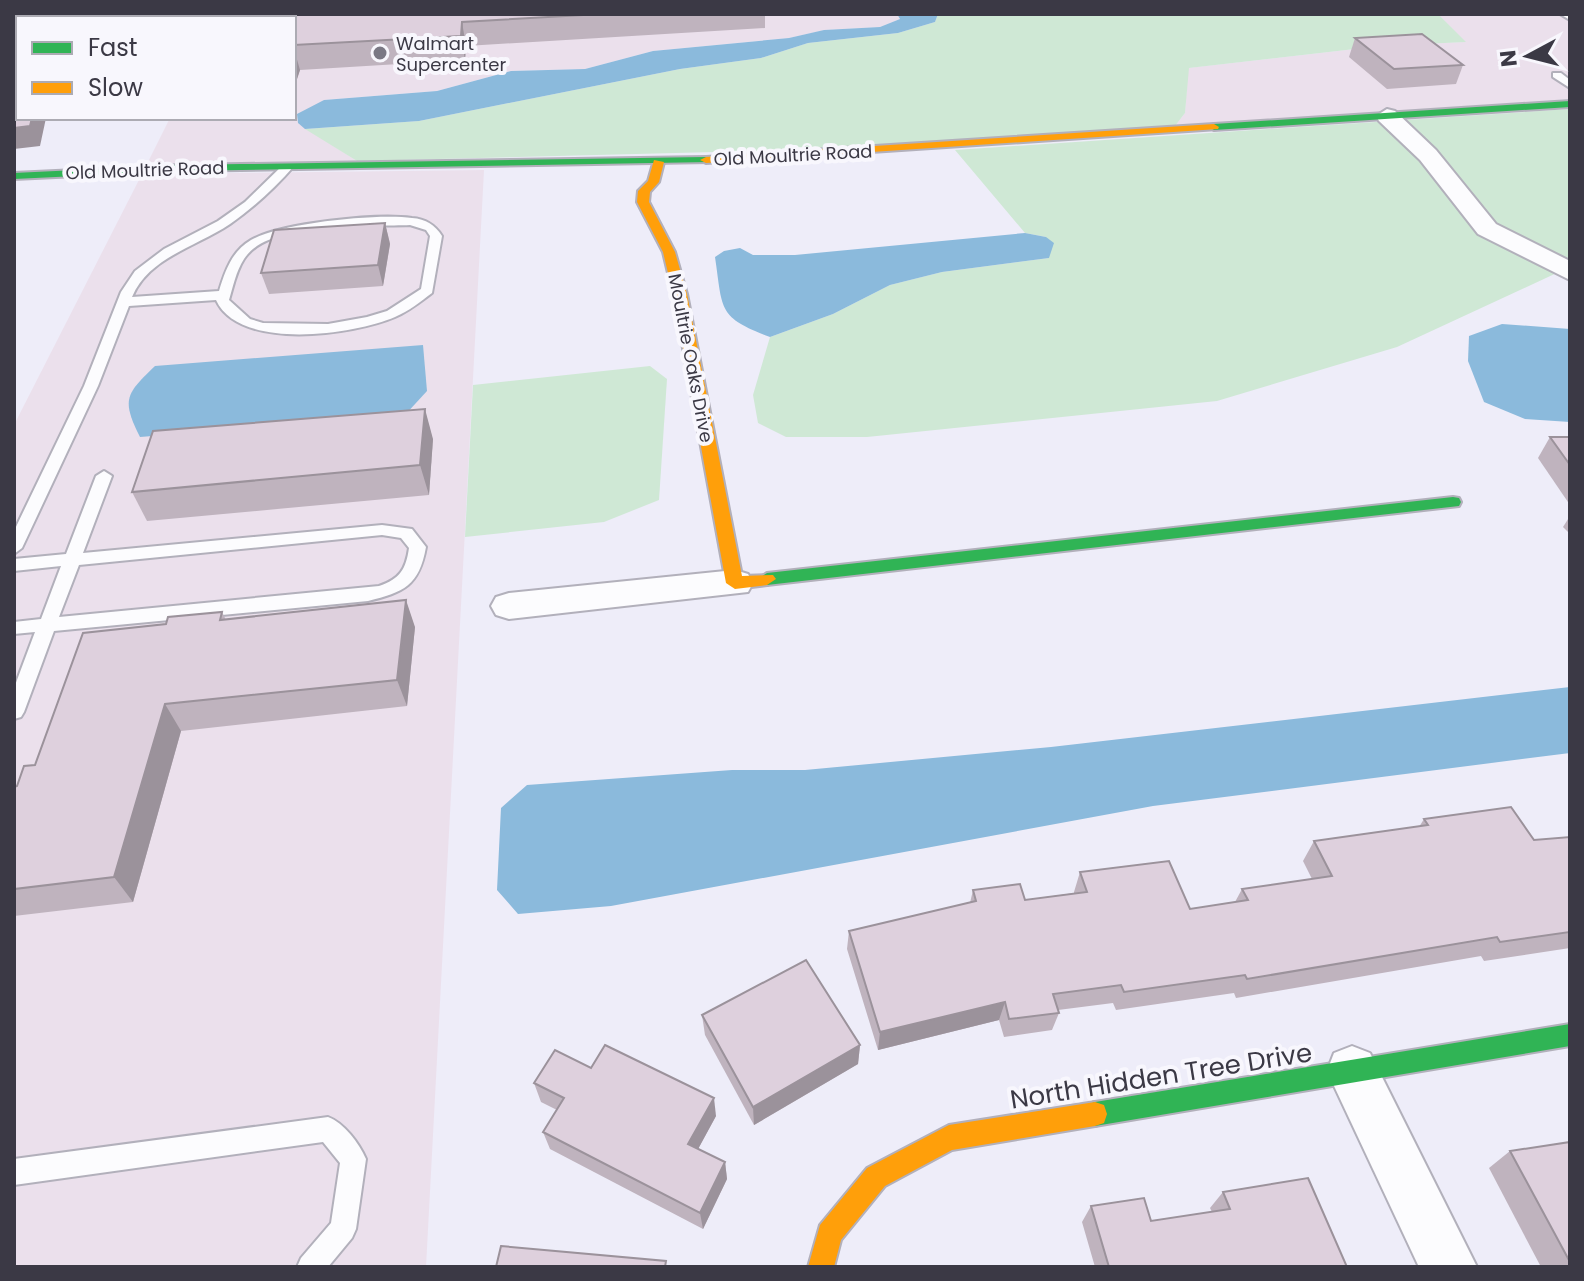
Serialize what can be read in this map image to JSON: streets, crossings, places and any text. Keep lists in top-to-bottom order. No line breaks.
{"streets":{"main road":["Old Moultrie Road","Moultrie Oaks Drive","North Hidden Tree Drive"]},"crossings":[["Old Moultrie Road","Moultrie Oaks Drive"]],"places":["Walmart Supercenter"],"legend":["Fast","Slow"],"north":"left"}
